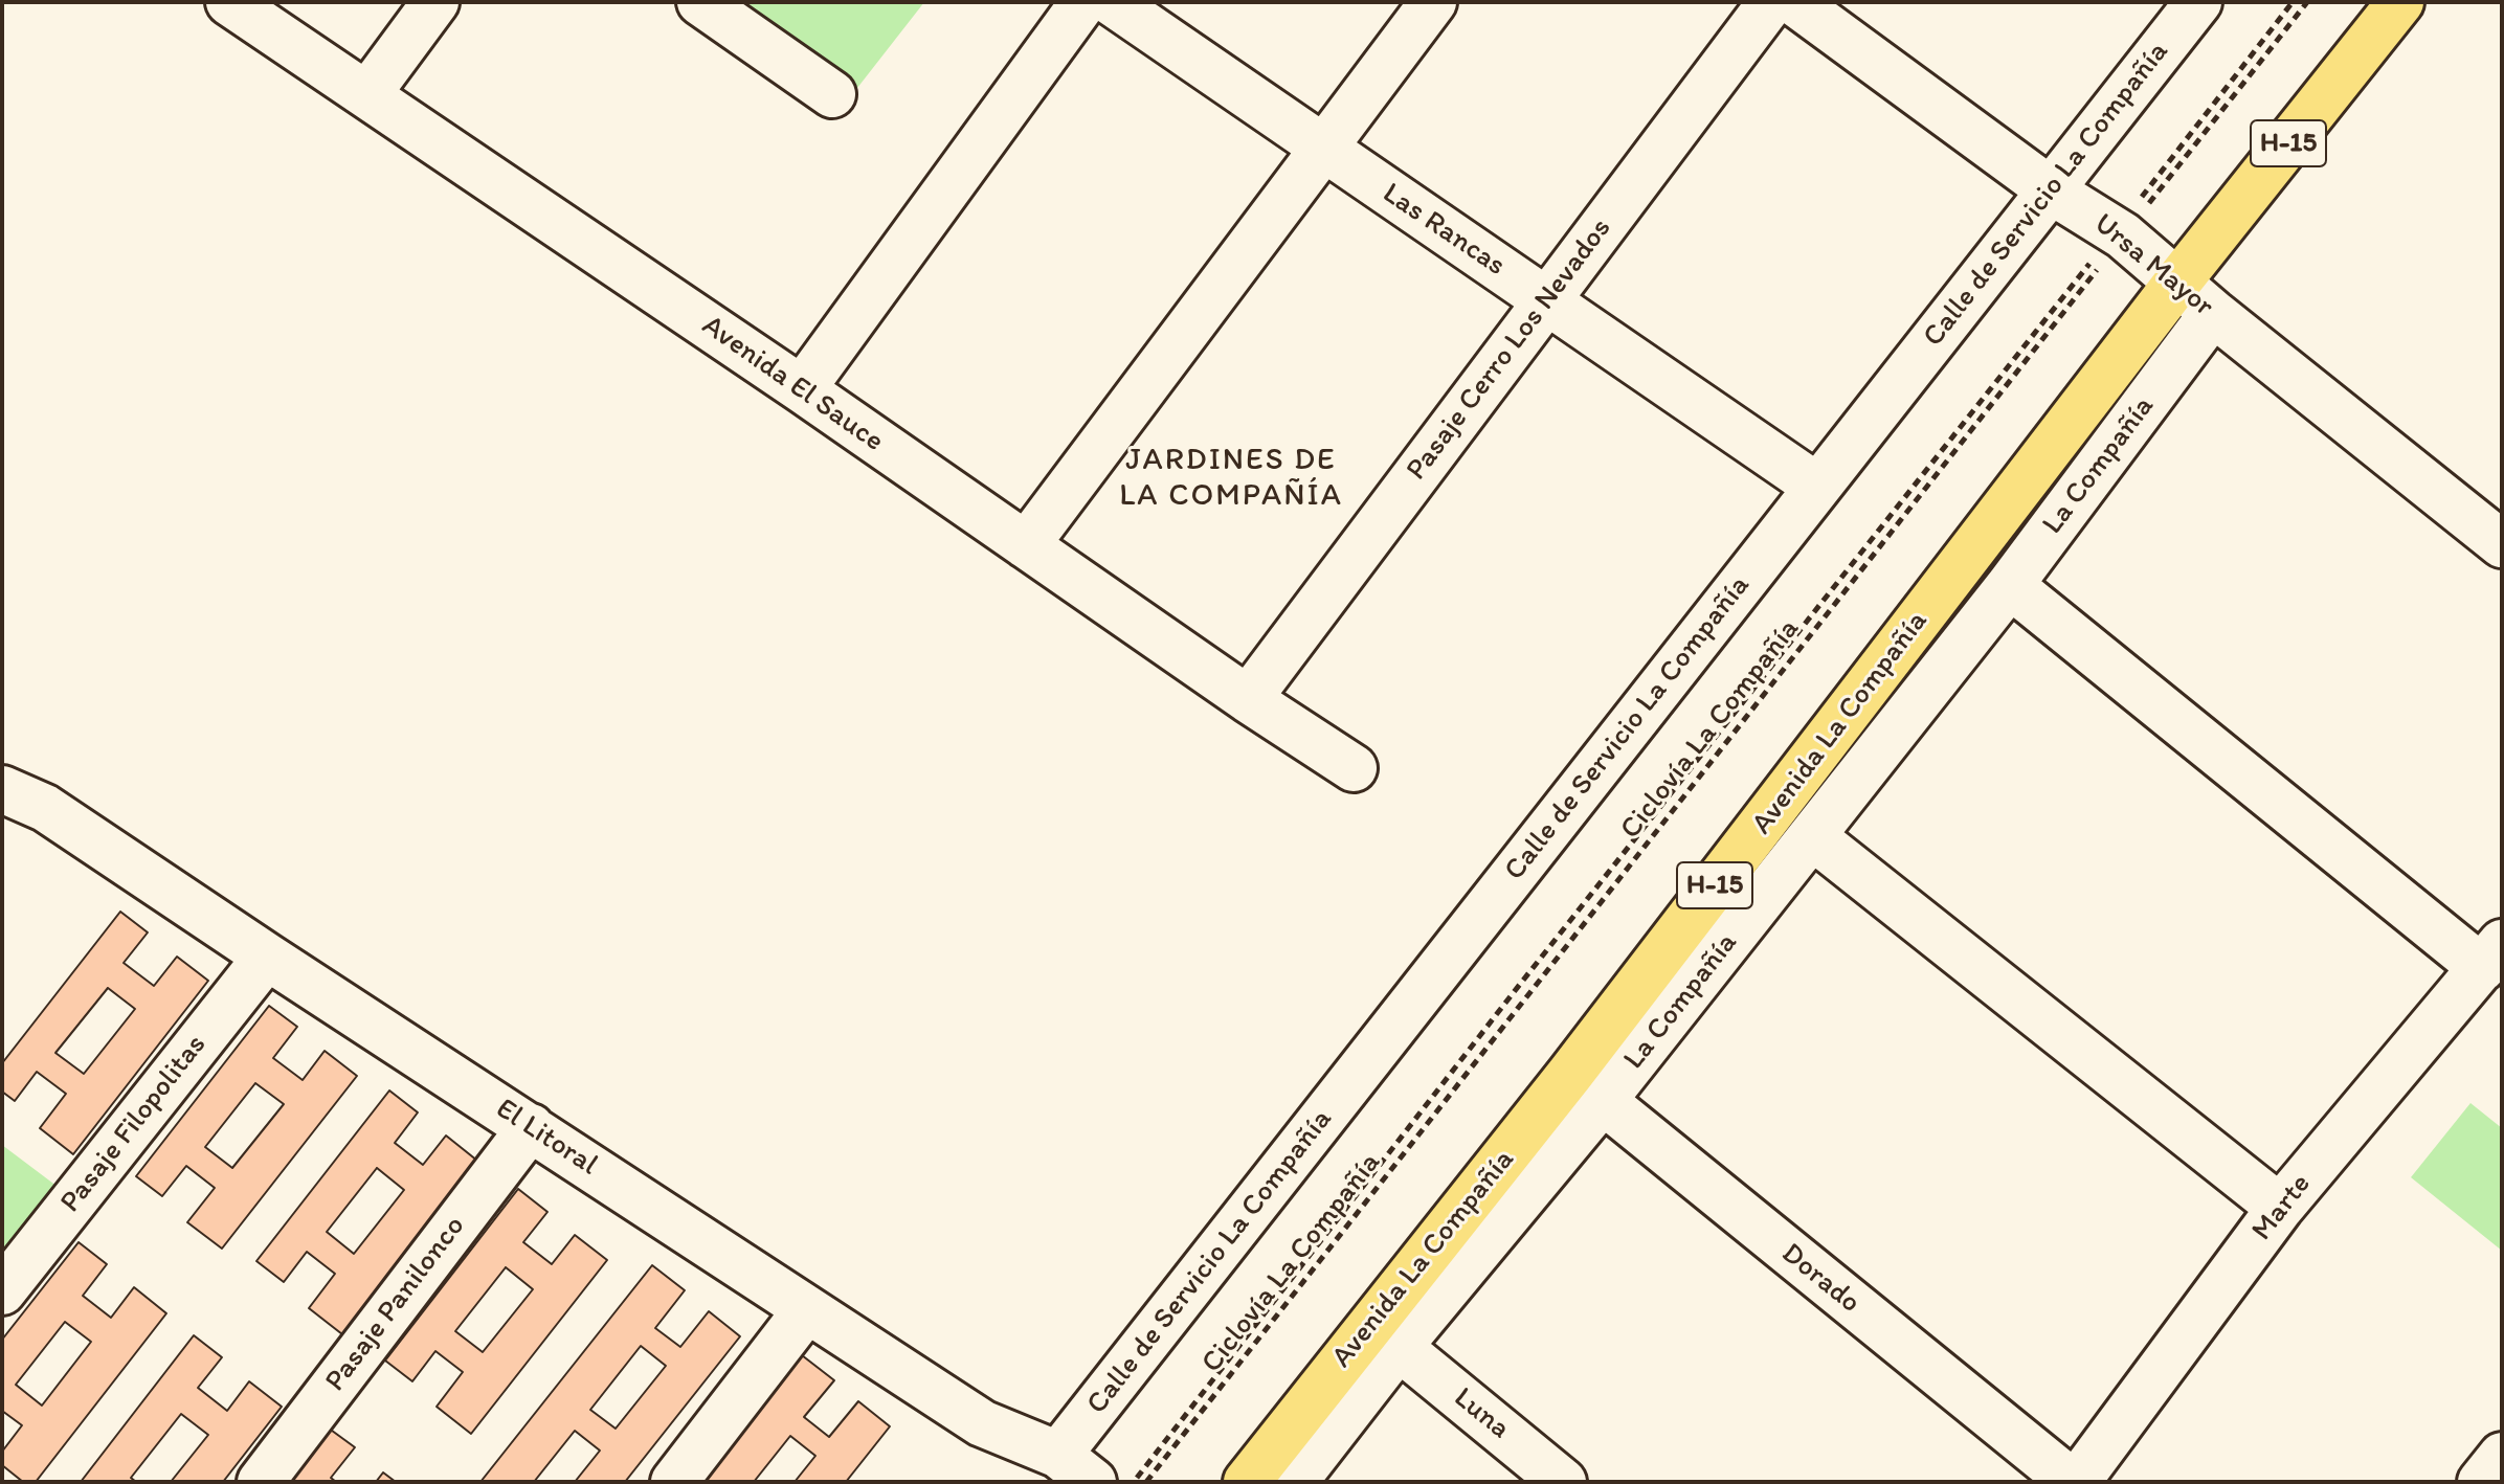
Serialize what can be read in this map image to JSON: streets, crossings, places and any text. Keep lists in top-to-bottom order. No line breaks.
{"streets":{"main road":["H-15","Avenida La Compañía"],"street":["Calle de Servicio La Compañía","Las Rancas","Ursa Mayor","Pasaje Cerro Los Nevados","Avenida El Sauce","La Compañía","Pasaje Filopolitas","El Litoral","Marte","Dorado","Pasaje Panilonco","Luna"],"path":["Ciclovía La Compañía"]},"crossings":[["Calle de Servicio La Compañía","Las Rancas"],["Calle de Servicio La Compañía","Ursa Mayor"],["Calle de Servicio La Compañía","El Litoral"],["Las Rancas","Pasaje Cerro Los Nevados"],["Ursa Mayor","Pasaje Cerro Los Nevados"],["Ursa Mayor","La Compañía"],["Ursa Mayor","Avenida La Compañía"],["Ursa Mayor","Ciclovía La Compañía"],["Pasaje Cerro Los Nevados","Avenida El Sauce"],["La Compañía","Avenida La Compañía"],["La Compañía","Dorado"],["La Compañía","Luna"],["Avenida La Compañía","Dorado"],["Pasaje Filopolitas","El Litoral"],["El Litoral","Pasaje Panilonco"],["Marte","Dorado"]],"districts":["JARDINES DE LA COMPAÑÍA"]}
